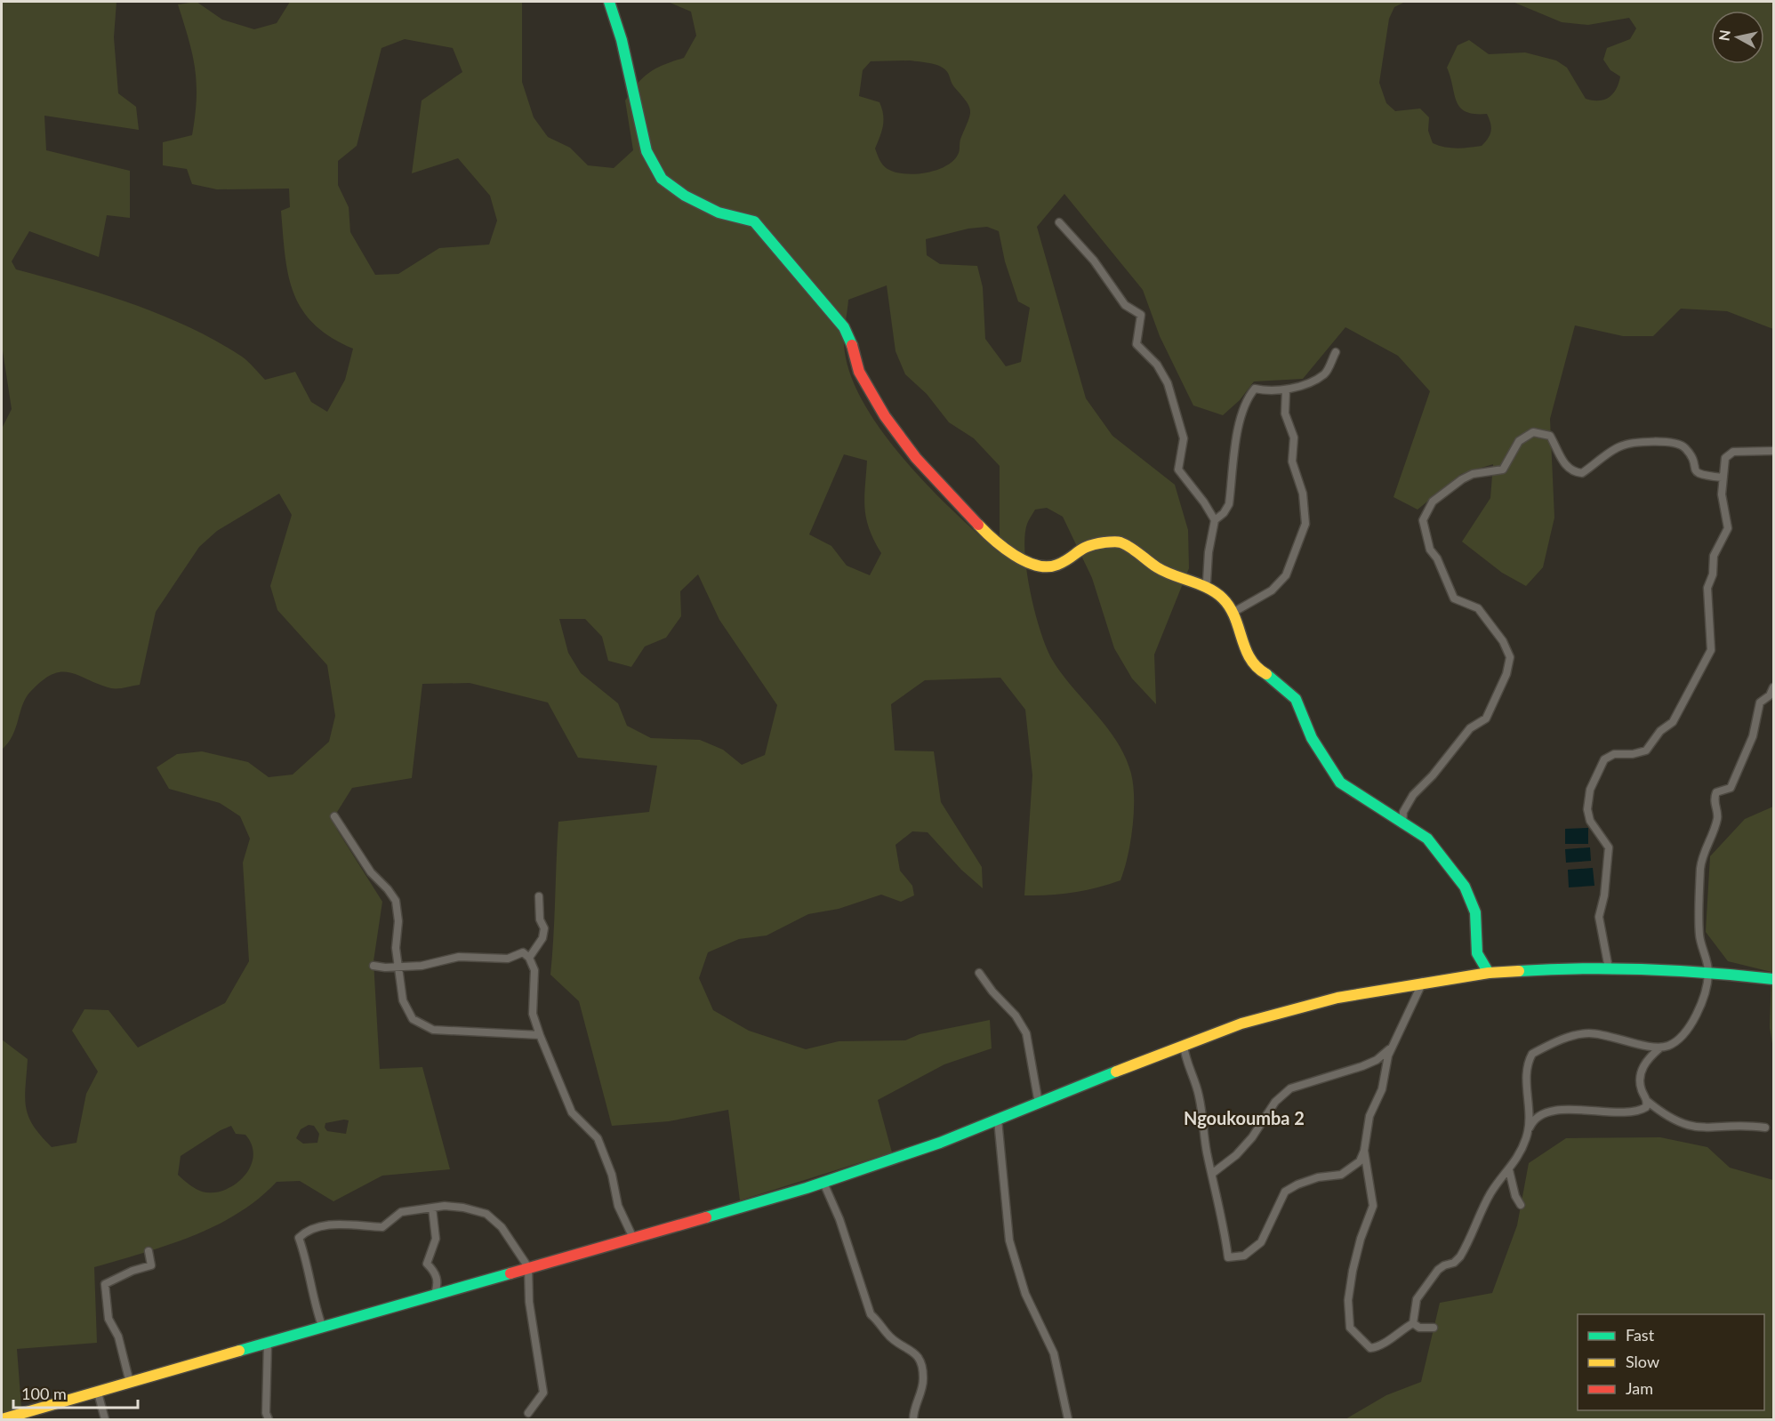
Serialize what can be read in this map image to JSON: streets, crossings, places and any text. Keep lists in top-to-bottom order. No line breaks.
{"districts":["Ngoukoumba 2"],"legend":["Fast","Slow","Jam"],"scale_bar":"100 m","north":"left"}
